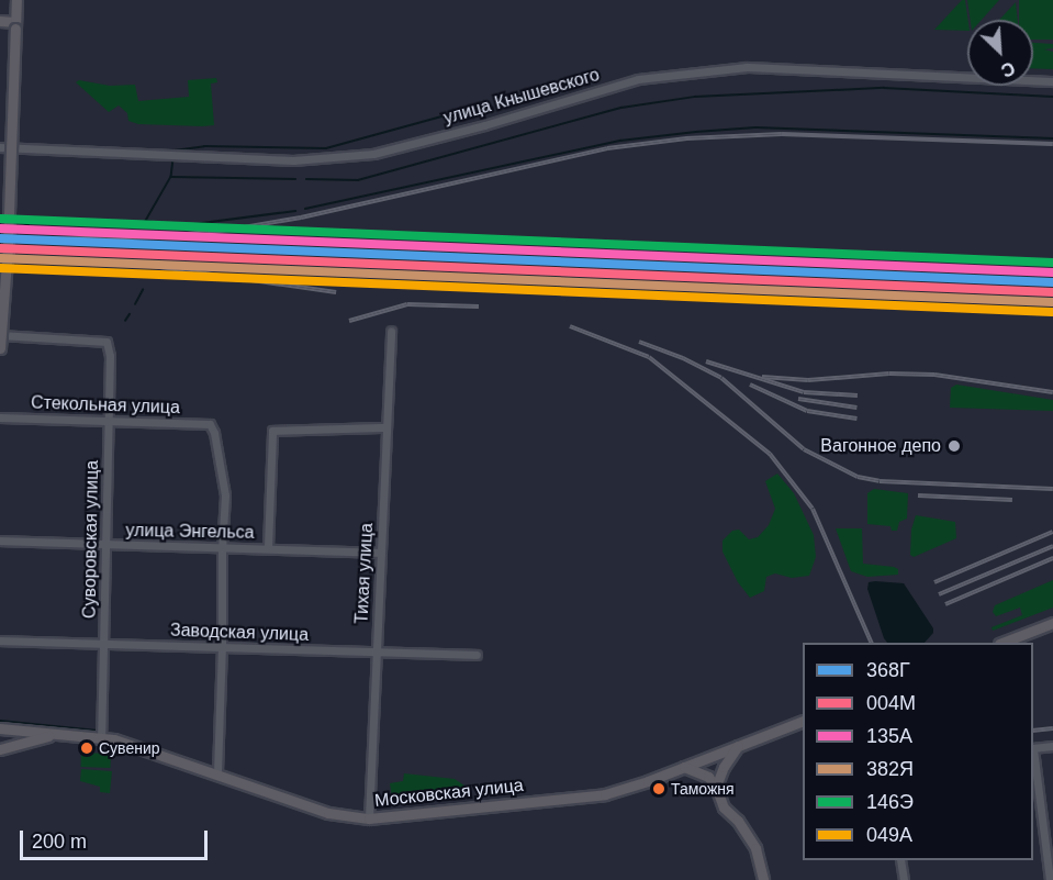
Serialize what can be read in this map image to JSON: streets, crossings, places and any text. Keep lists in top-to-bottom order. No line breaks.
{"streets":{"street":["улица Кнышевского","Стекольная улица","улица Энгельса","Суворовская улица","Тихая улица","Заводская улица","Московская улица"]},"crossings":[["Стекольная улица","улица Энгельса"],["Стекольная улица","Суворовская улица"],["улица Энгельса","Суворовская улица"],["улица Энгельса","Тихая улица"],["Суворовская улица","Заводская улица"],["Суворовская улица","Московская улица"],["Тихая улица","Заводская улица"],["Тихая улица","Московская улица"]],"places":["Вагонное депо","Сувенир","Таможня"],"lines":["transit line 146Э","transit line 135А","transit line 368Г","transit line 004М","transit line 382Я","transit line 049А"],"legend":["368Г","004М","135А","382Я","146Э","049А"],"scale_bar":"200 m","north":"bottom right"}
